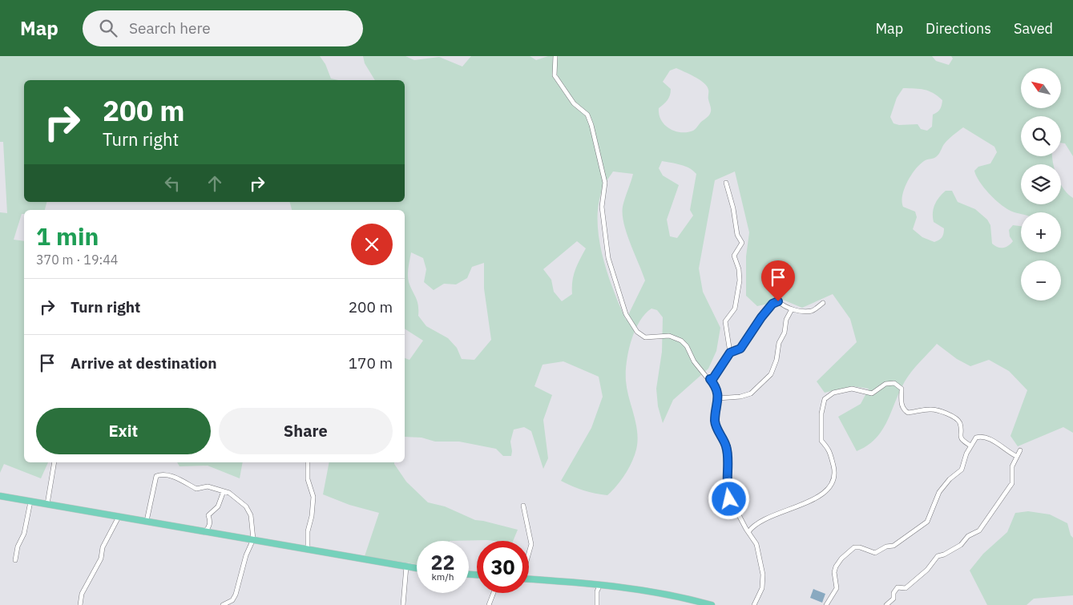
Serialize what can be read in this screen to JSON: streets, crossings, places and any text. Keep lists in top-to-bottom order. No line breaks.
{"north":"top left","page":{"header":"Map","search":"Search here","nav":["Map","Directions","Saved"],"map_buttons":["+","−"],"turn":["200 m","Turn right"],"heading":["1 min","370 m · 19:44"],"list":[{"name":"Turn right","value":"200 m"},{"name":"Arrive at destination","value":"170 m"}],"buttons":["Exit","Share"],"speed":"22 km/h","limit":"30"}}
